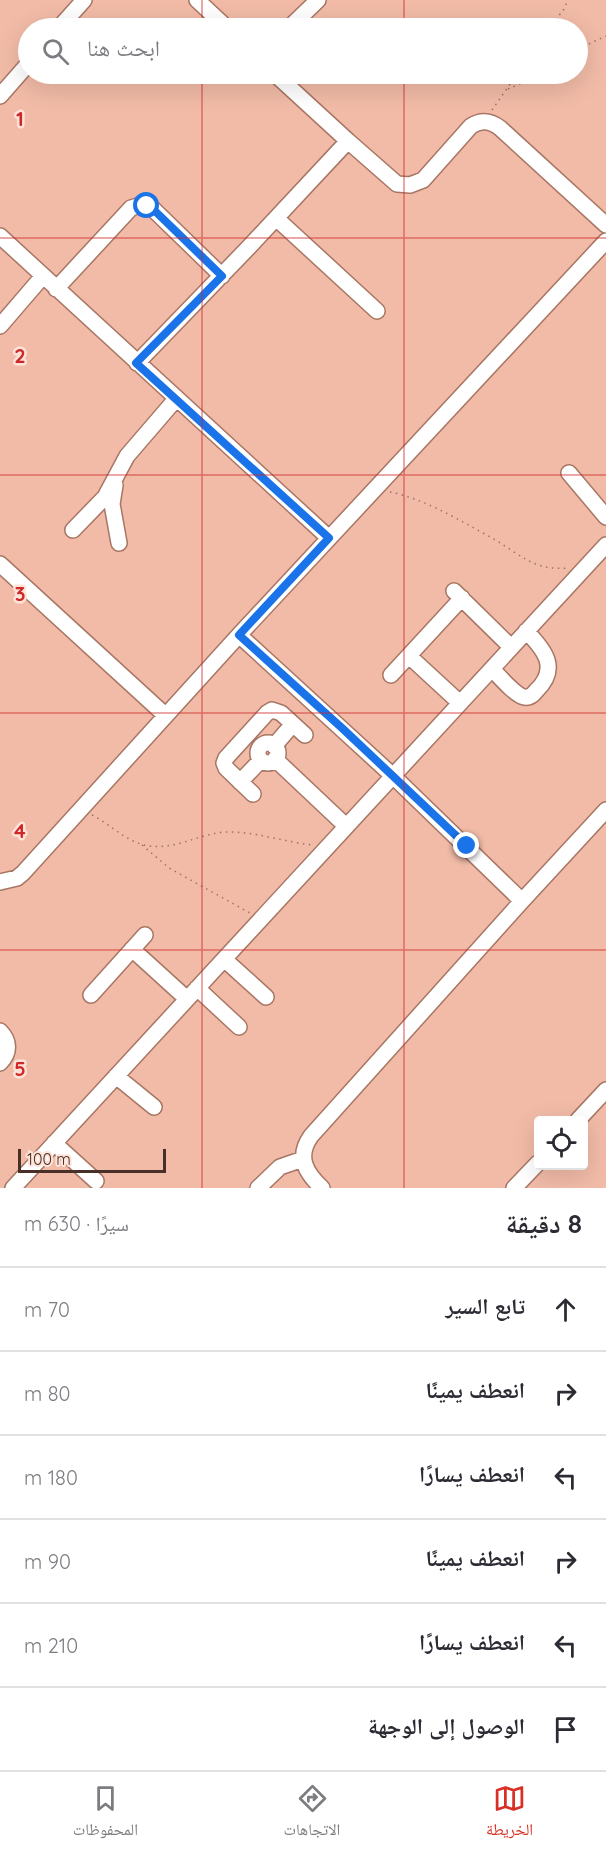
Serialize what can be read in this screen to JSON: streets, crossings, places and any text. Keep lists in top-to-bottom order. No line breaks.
{"scale_bar":"100 m","page":{"search":"ابحث هنا","scale":"100 m","heading":["8 دقيقة","سيرًا · 630 m"],"list":[["تابع السير","70 m"],["انعطف يمينًا","80 m"],["انعطف يسارًا","180 m"],["انعطف يمينًا","90 m"],["انعطف يسارًا","210 m"],"الوصول إلى الوجهة"],"nav":["الخريطة","الاتجاهات","المحفوظات"]},"grid":{"rows":["1","2","3","4","5"]}}
